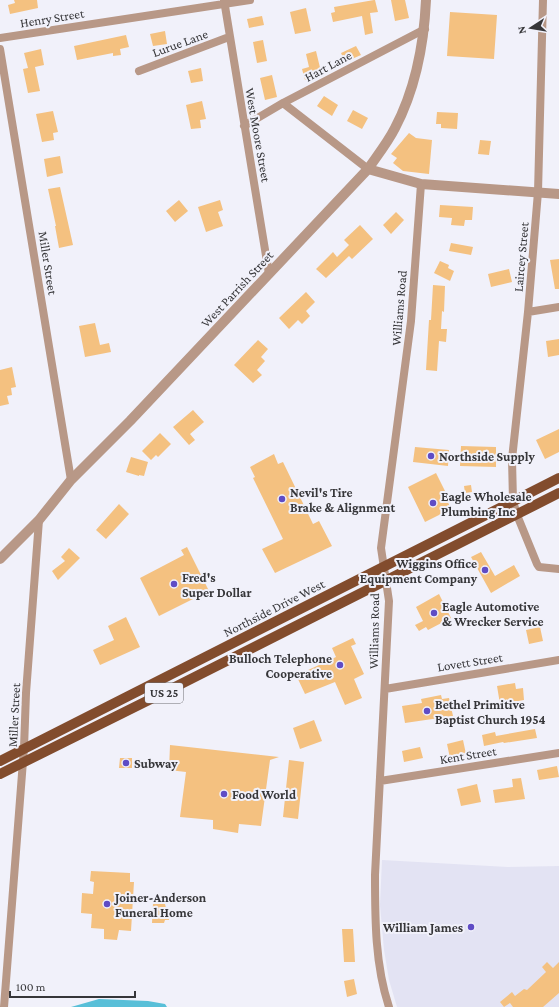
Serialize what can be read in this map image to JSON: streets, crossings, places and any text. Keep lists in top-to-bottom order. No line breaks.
{"streets":{"main road":["Northside Drive West","US 25"],"street":["Henry Street","Lurue Lane","Hart Lane","West Moore Street","Laircey Street","Miller Street","West Parrish Street","Williams Road","Lovett Street","Kent Street"]},"crossings":[["Henry Street","West Moore Street"],["Lurue Lane","West Moore Street"],["Hart Lane","West Moore Street"],["Hart Lane","West Parrish Street"],["West Moore Street","West Parrish Street"],["Laircey Street","Northside Drive West"],["Miller Street","West Parrish Street"],["Miller Street","Northside Drive West"],["Williams Road","Northside Drive West"],["Williams Road","Lovett Street"],["Williams Road","Kent Street"]],"places":["Northside Supply","Nevil's Tire Brake & Alignment","Eagle Wholesale Plumbing Inc","Wiggins Office Equipment Company","Fred's Super Dollar","Eagle Automotive & Wrecker Service","Bulloch Telephone Cooperative","Bethel Primitive Baptist Church 1954","Subway","Food World","Joiner-Anderson Funeral Home","William James"],"scale_bar":"100 m","north":"left"}
